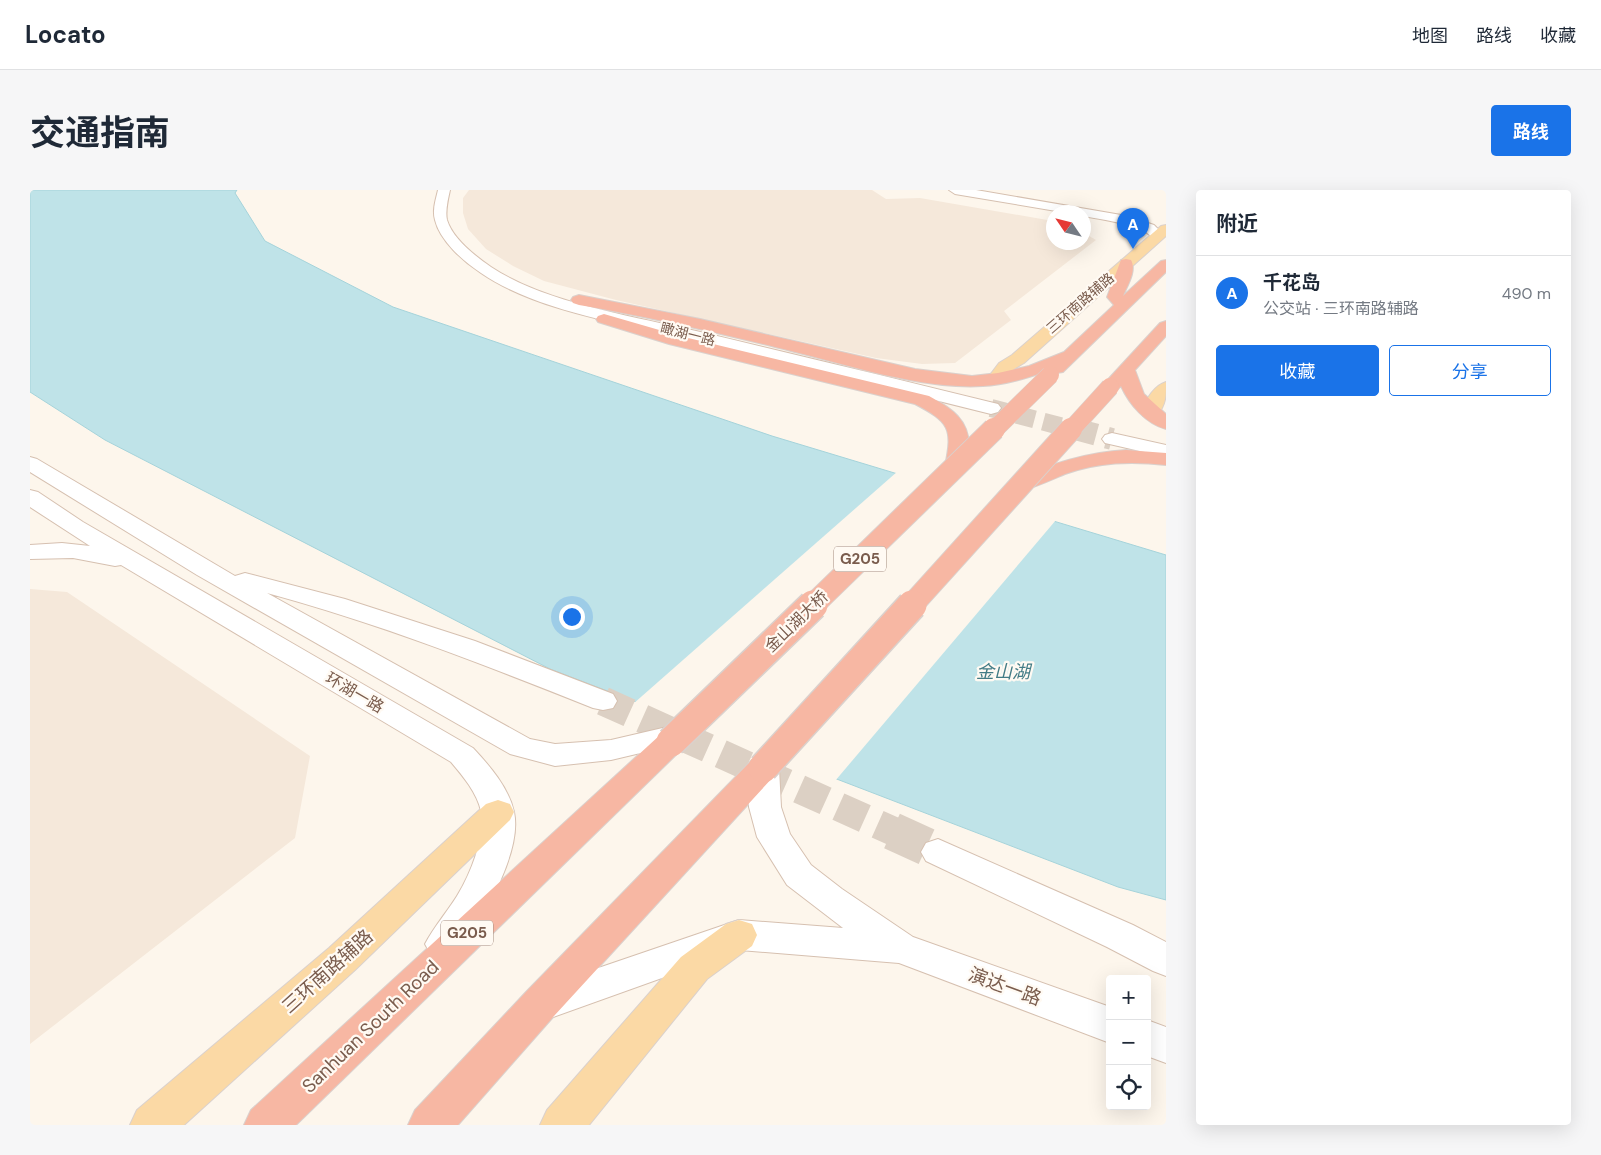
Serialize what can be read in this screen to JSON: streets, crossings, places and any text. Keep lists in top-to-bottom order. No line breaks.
{"streets":{"highway":["G205","金山湖大桥","Sanhuan South Road"],"main road":["三环南路辅路"],"street":["瞰湖一路","环湖一路","演达一路"]},"crossings":[["三环南路辅路","环湖一路"],["G205","金山湖大桥"],["金山湖大桥","环湖一路"],["金山湖大桥","Sanhuan South Road"],["环湖一路","Sanhuan South Road"]],"water":["金山湖"],"north":"top left","page":{"header":"Locato","nav":["地图","路线","收藏"],"title":"交通指南","buttons":["路线",["收藏","分享"]],"heading":"附近","pins":"A","list":[{"mark":"A","name":"千花岛","note":"公交站 · 三环南路辅路","value":"490 m"}],"map_buttons":["+","−"]}}
